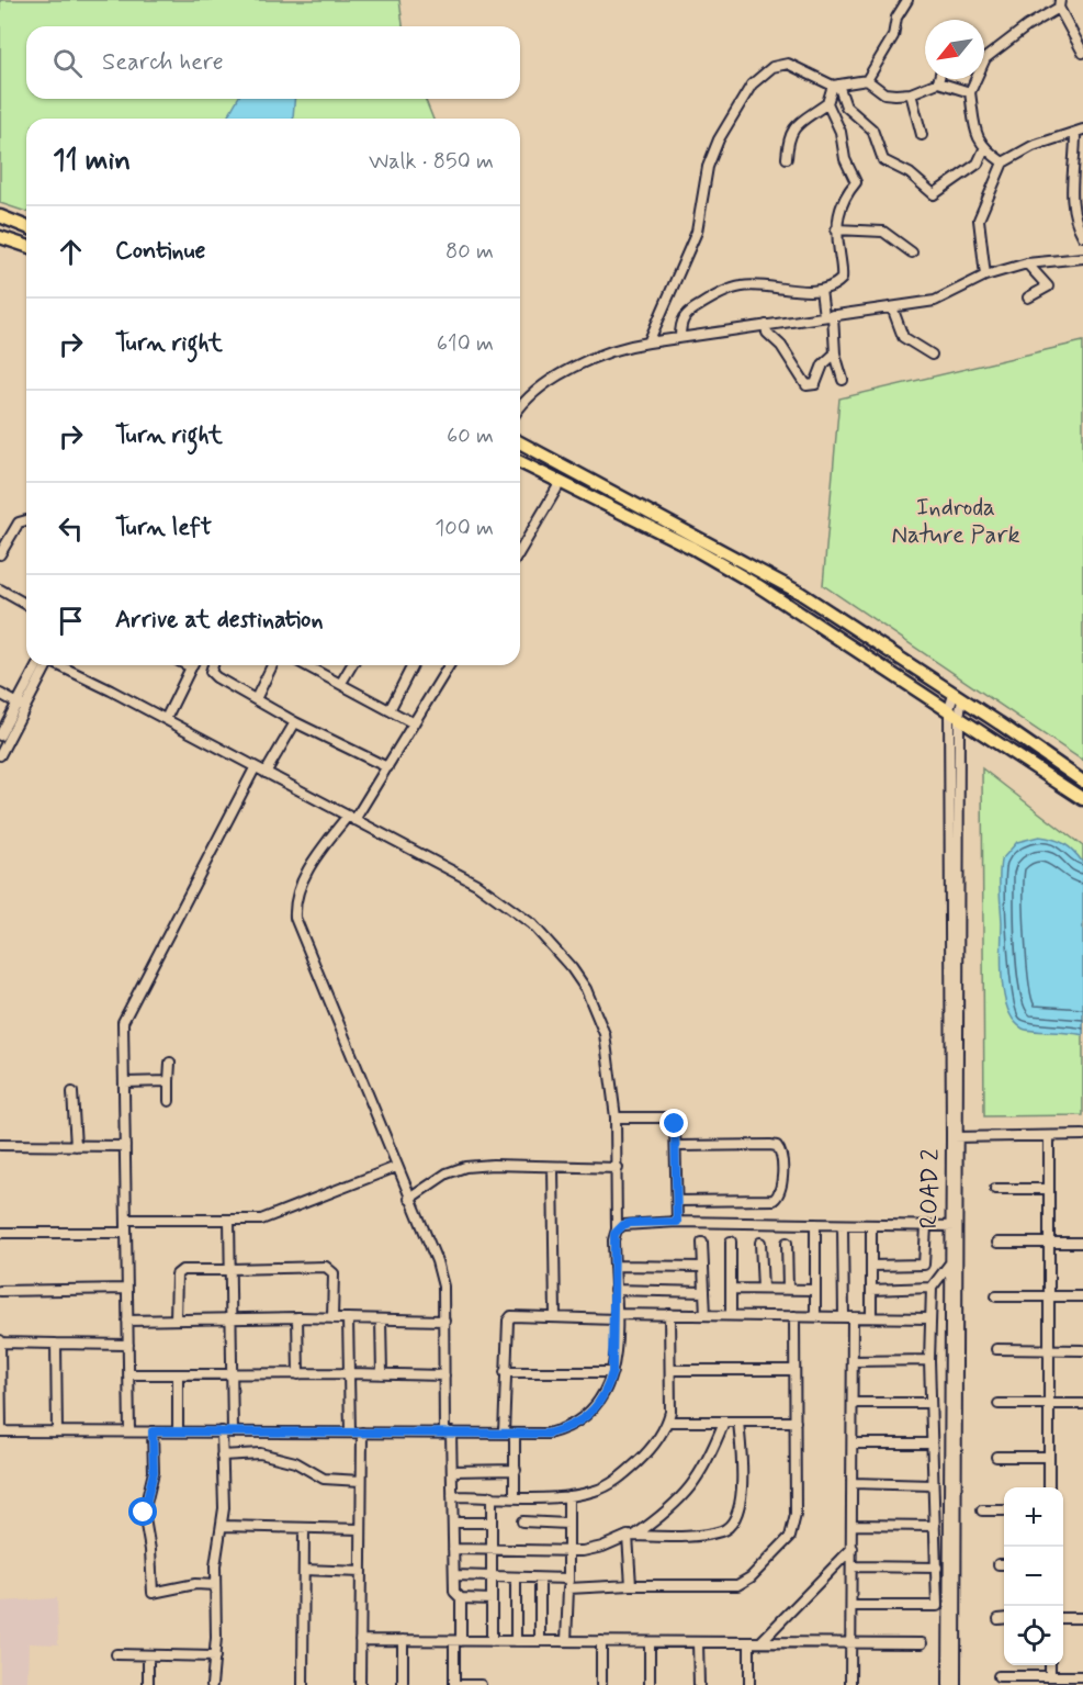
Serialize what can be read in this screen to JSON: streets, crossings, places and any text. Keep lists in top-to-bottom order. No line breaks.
{"streets":{"street":["ROAD 2"]},"parks":["Indroda Nature Park"],"north":"bottom left","page":{"search":"Search here","heading":["11 min","Walk · 850 m"],"list":[["Continue","80 m"],["Turn right","610 m"],["Turn right","60 m"],["Turn left","100 m"],"Arrive at destination"],"map_buttons":["+","−"]}}
